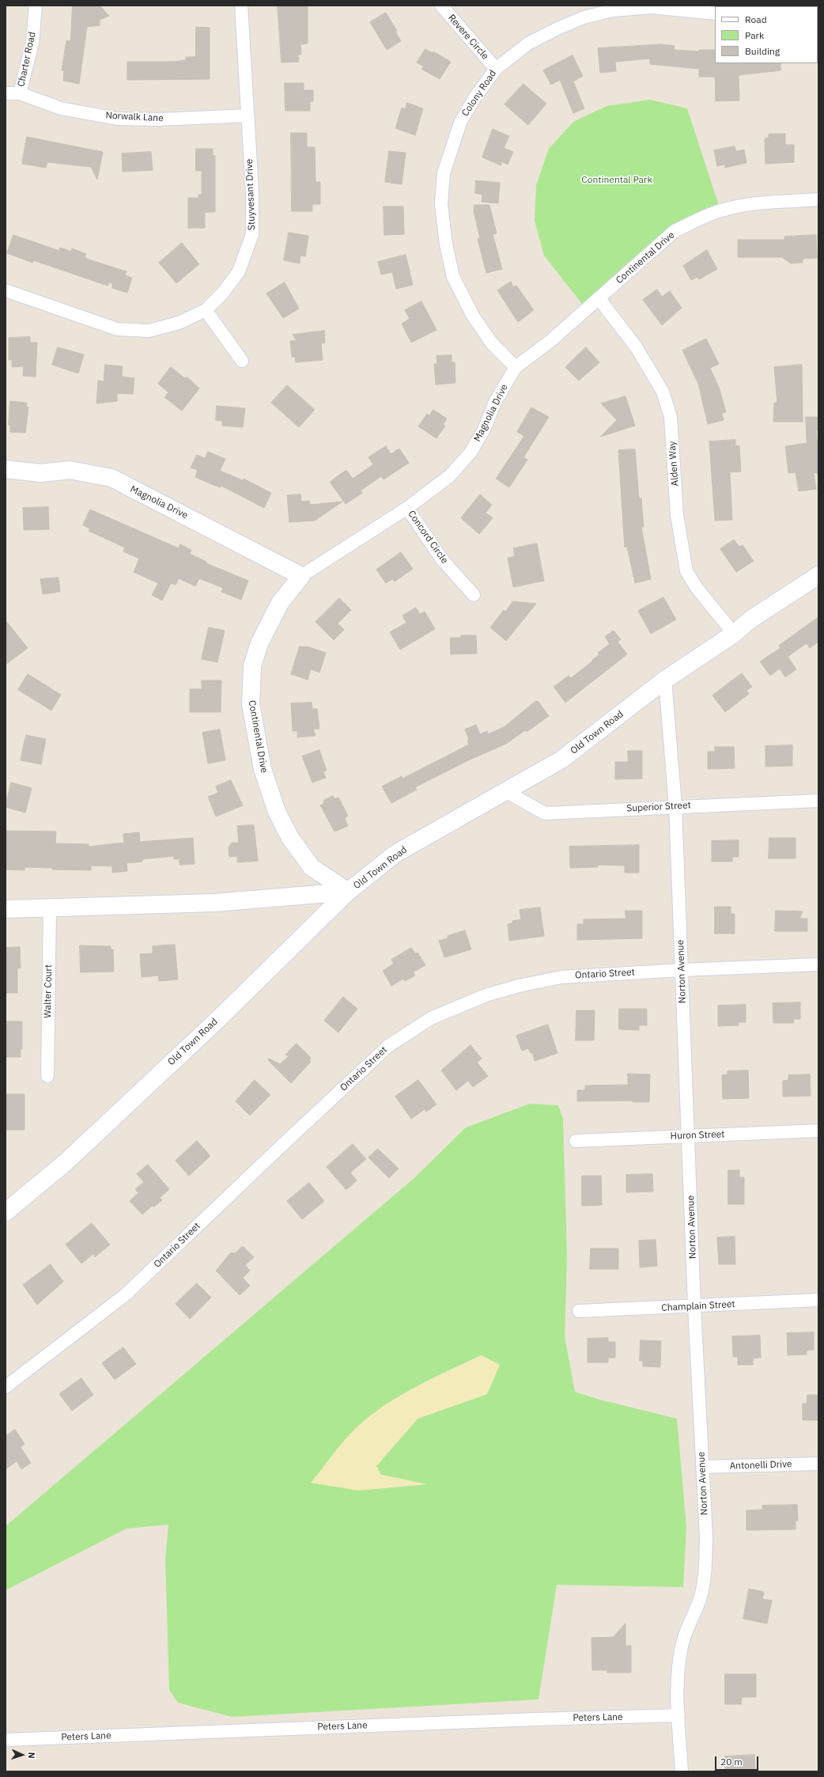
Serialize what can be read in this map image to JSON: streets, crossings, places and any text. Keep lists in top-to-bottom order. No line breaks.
{"streets":{"main road":["Continental Drive","Magnolia Drive","Old Town Road"],"street":["Revere Circle","Charter Road","Colony Road","Norwalk Lane","Stuyvesant Drive","Alden Way","Concord Circle","Superior Street","Norton Avenue","Ontario Street","Walter Court","Huron Street","Champlain Street","Antonelli Drive","Peters Lane"]},"crossings":[["Revere Circle","Colony Road"],["Charter Road","Norwalk Lane"],["Colony Road","Continental Drive"],["Colony Road","Magnolia Drive"],["Norwalk Lane","Stuyvesant Drive"],["Continental Drive","Magnolia Drive"],["Continental Drive","Alden Way"],["Continental Drive","Concord Circle"],["Continental Drive","Old Town Road"],["Magnolia Drive","Concord Circle"],["Alden Way","Old Town Road"],["Old Town Road","Superior Street"],["Old Town Road","Norton Avenue"],["Superior Street","Norton Avenue"],["Norton Avenue","Ontario Street"],["Norton Avenue","Huron Street"],["Norton Avenue","Champlain Street"],["Norton Avenue","Antonelli Drive"],["Norton Avenue","Peters Lane"]],"parks":["Continental Park"],"legend":["Road","Park","Building"],"scale_bar":"20 m","north":"right"}
